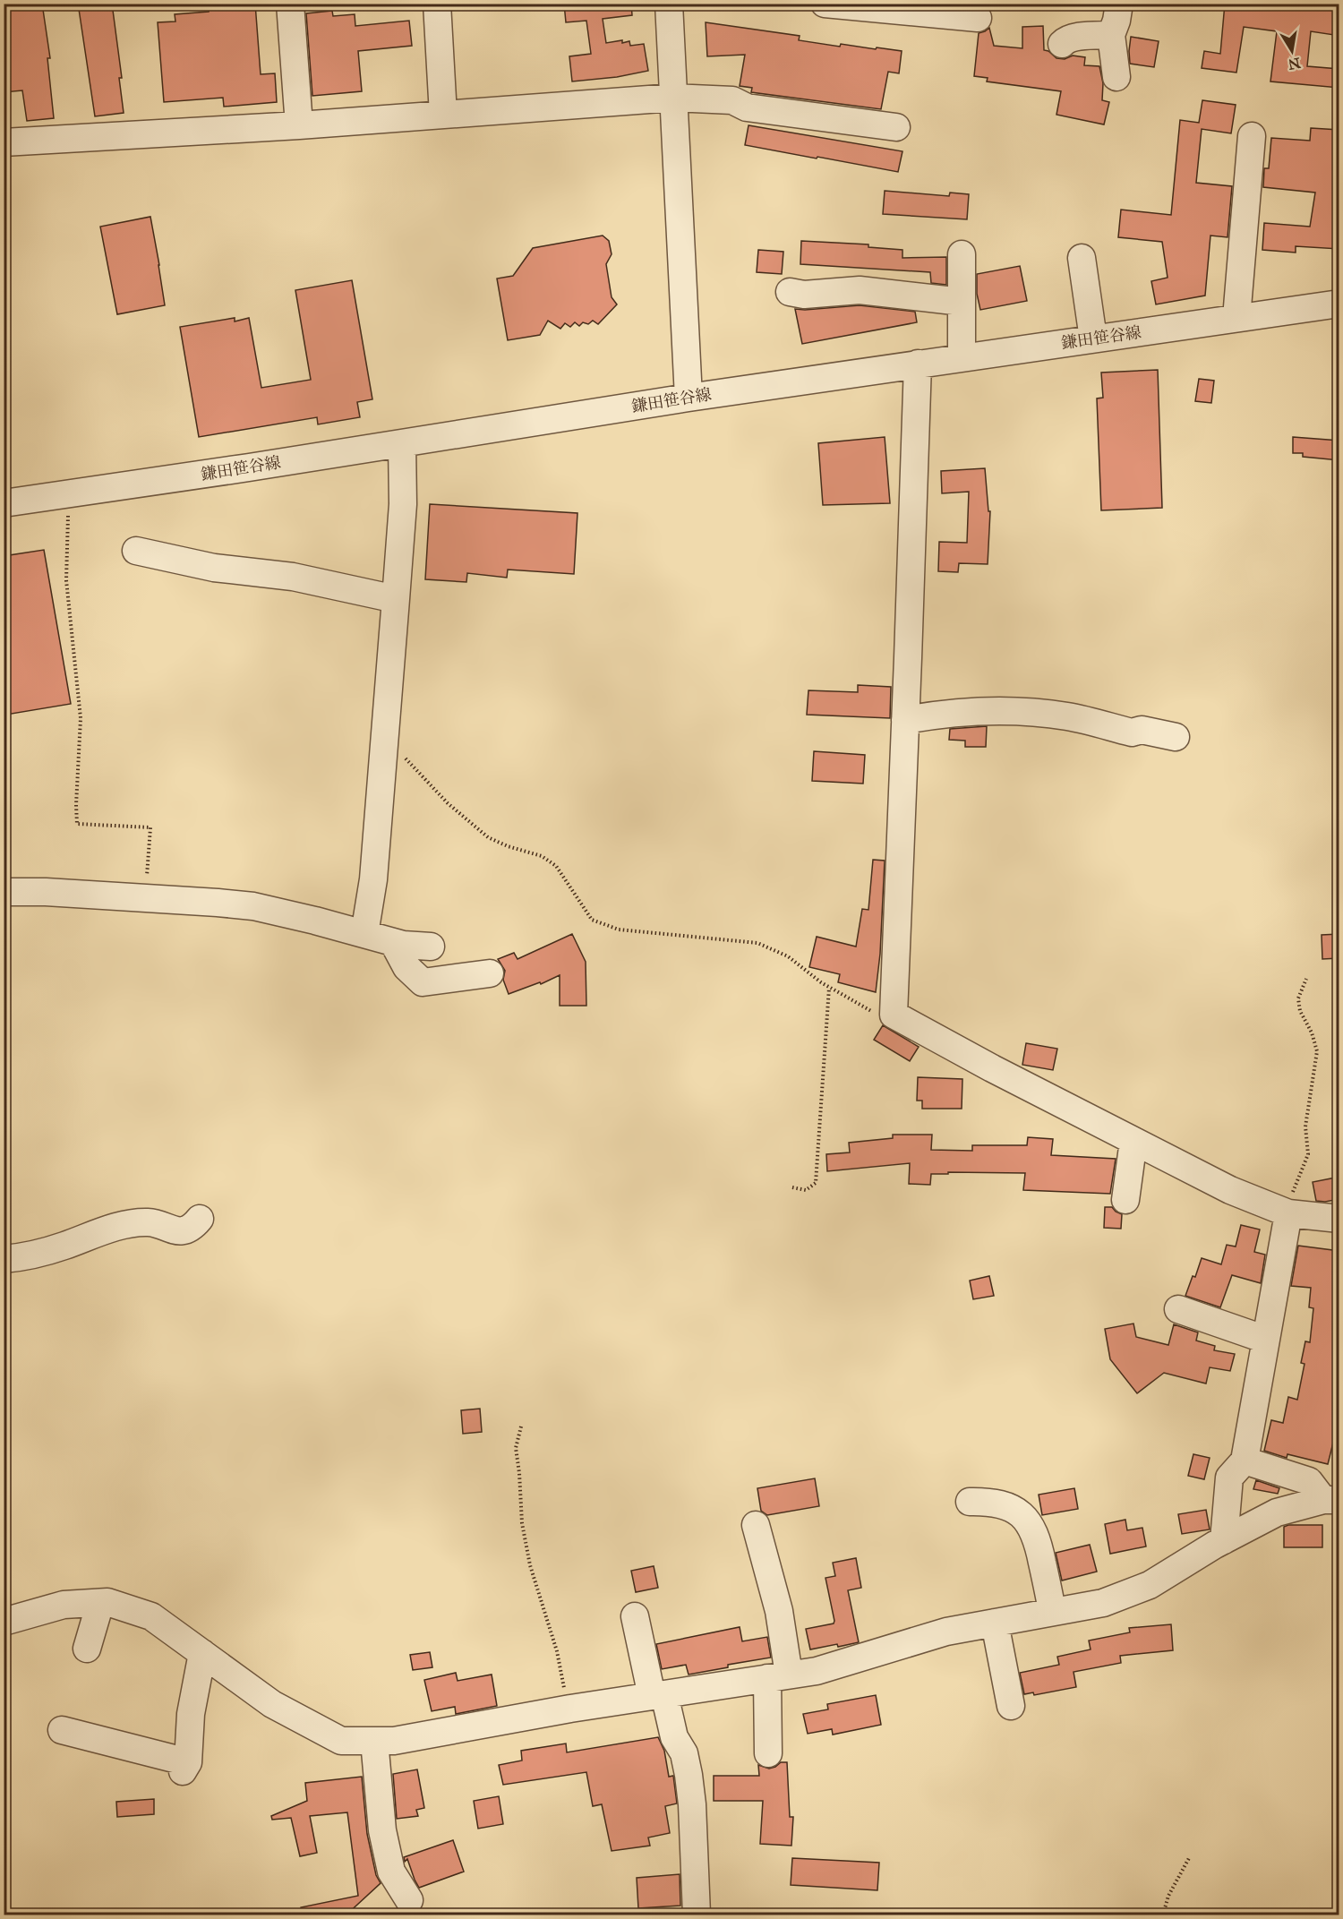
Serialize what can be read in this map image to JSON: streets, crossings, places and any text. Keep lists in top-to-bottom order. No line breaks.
{"streets":{"street":["鎌田笹谷線"]},"north":"bottom"}
